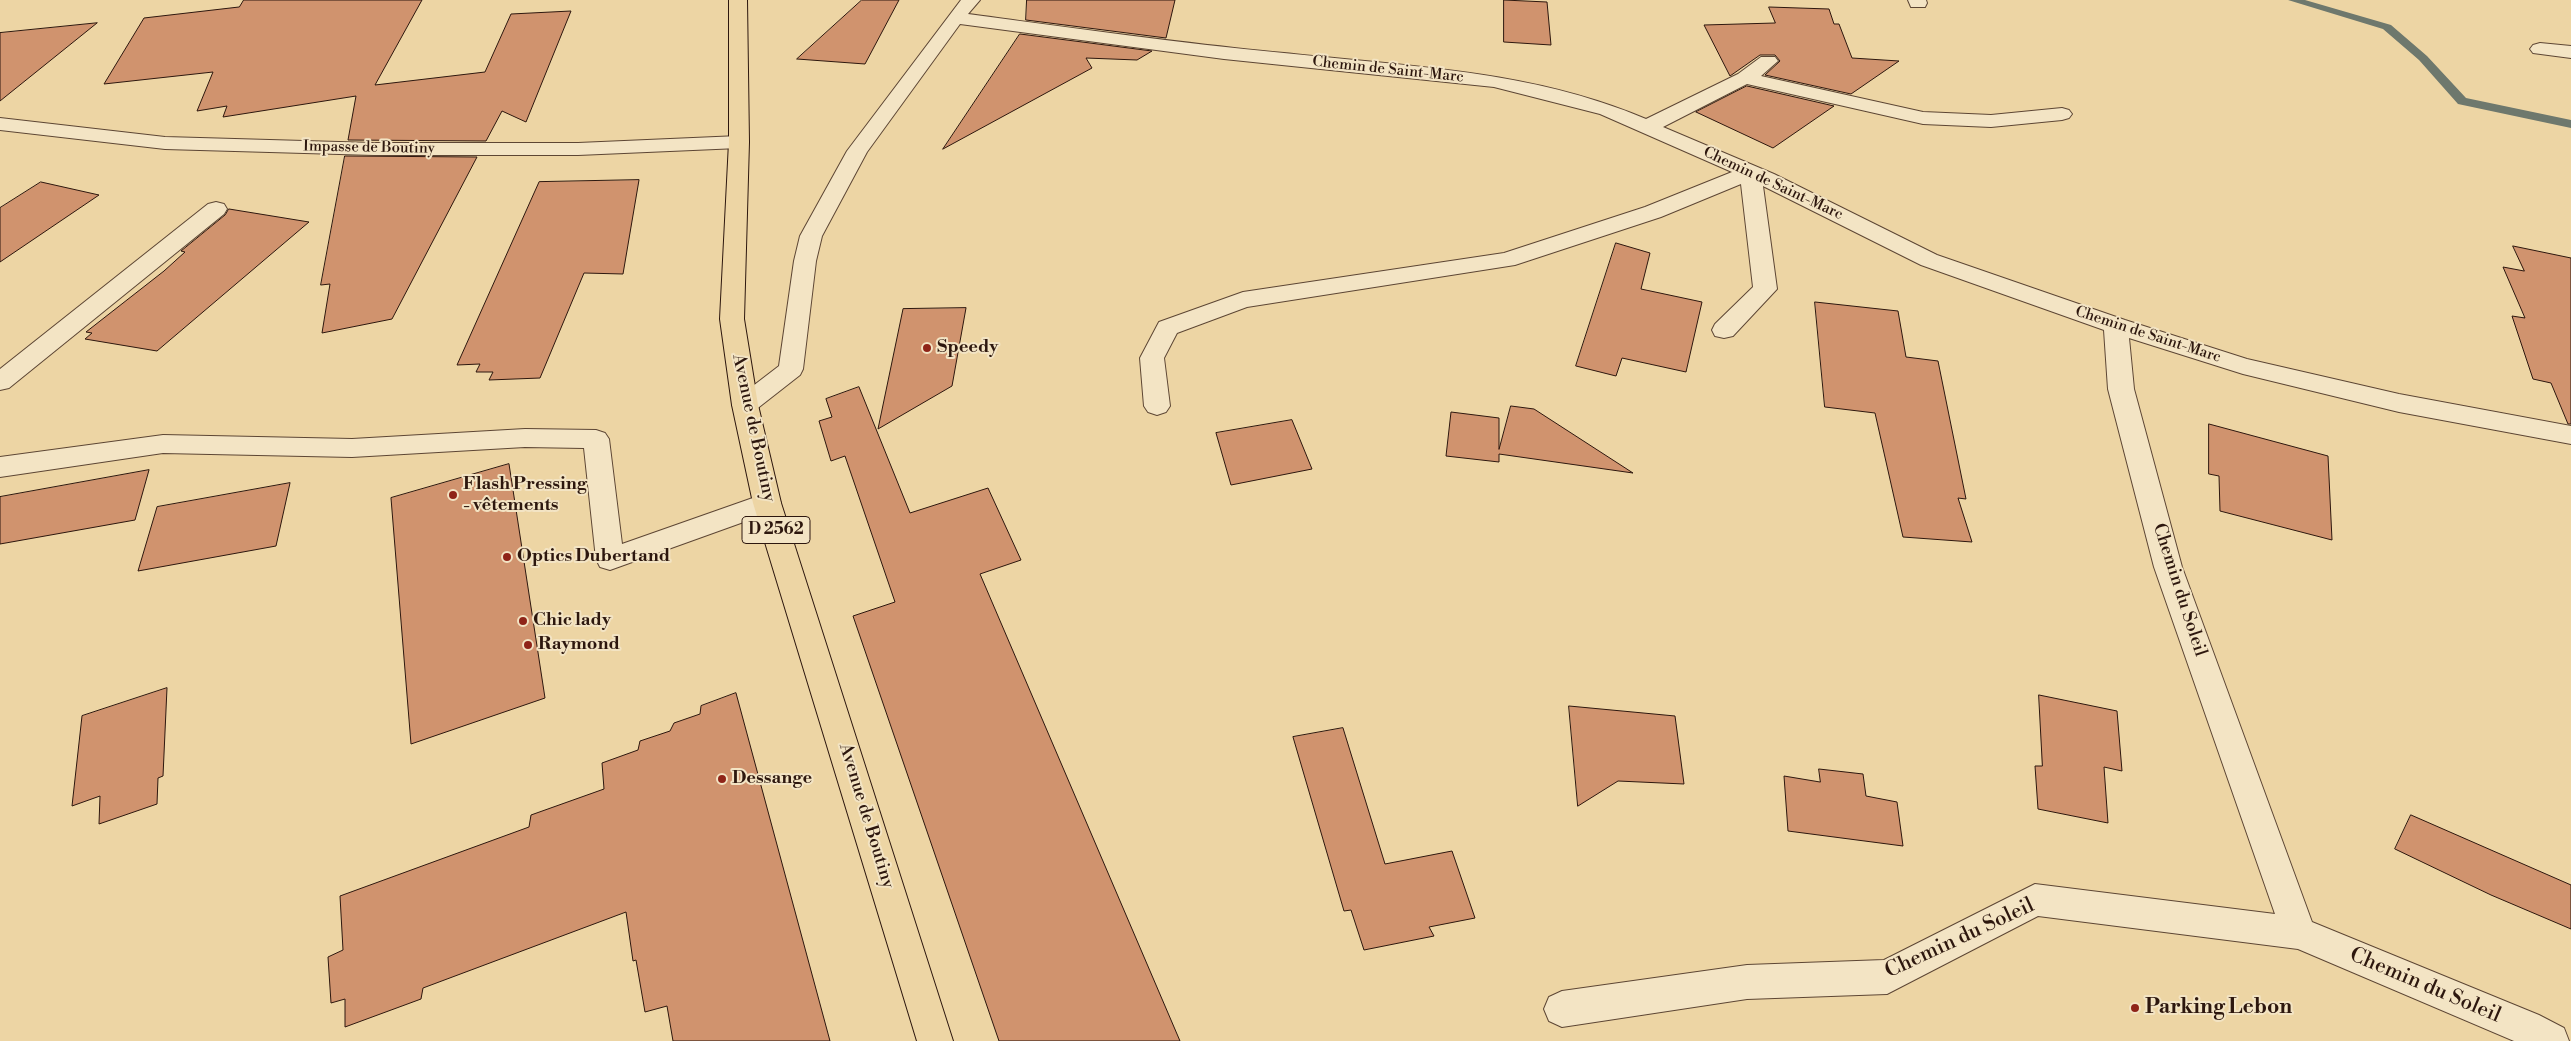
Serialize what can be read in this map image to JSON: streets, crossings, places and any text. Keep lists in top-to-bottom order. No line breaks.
{"streets":{"main road":["Avenue de Boutiny","D 2562"],"street":["Chemin de Saint-Marc","Impasse de Boutiny","Chemin du Soleil"]},"crossings":[["Chemin de Saint-Marc","Chemin du Soleil"],["Impasse de Boutiny","Avenue de Boutiny"]],"places":["Speedy","Flash Pressing - vêtements","Optics Dubertand","Chic lady","Raymond","Dessange","Parking Lebon"]}
